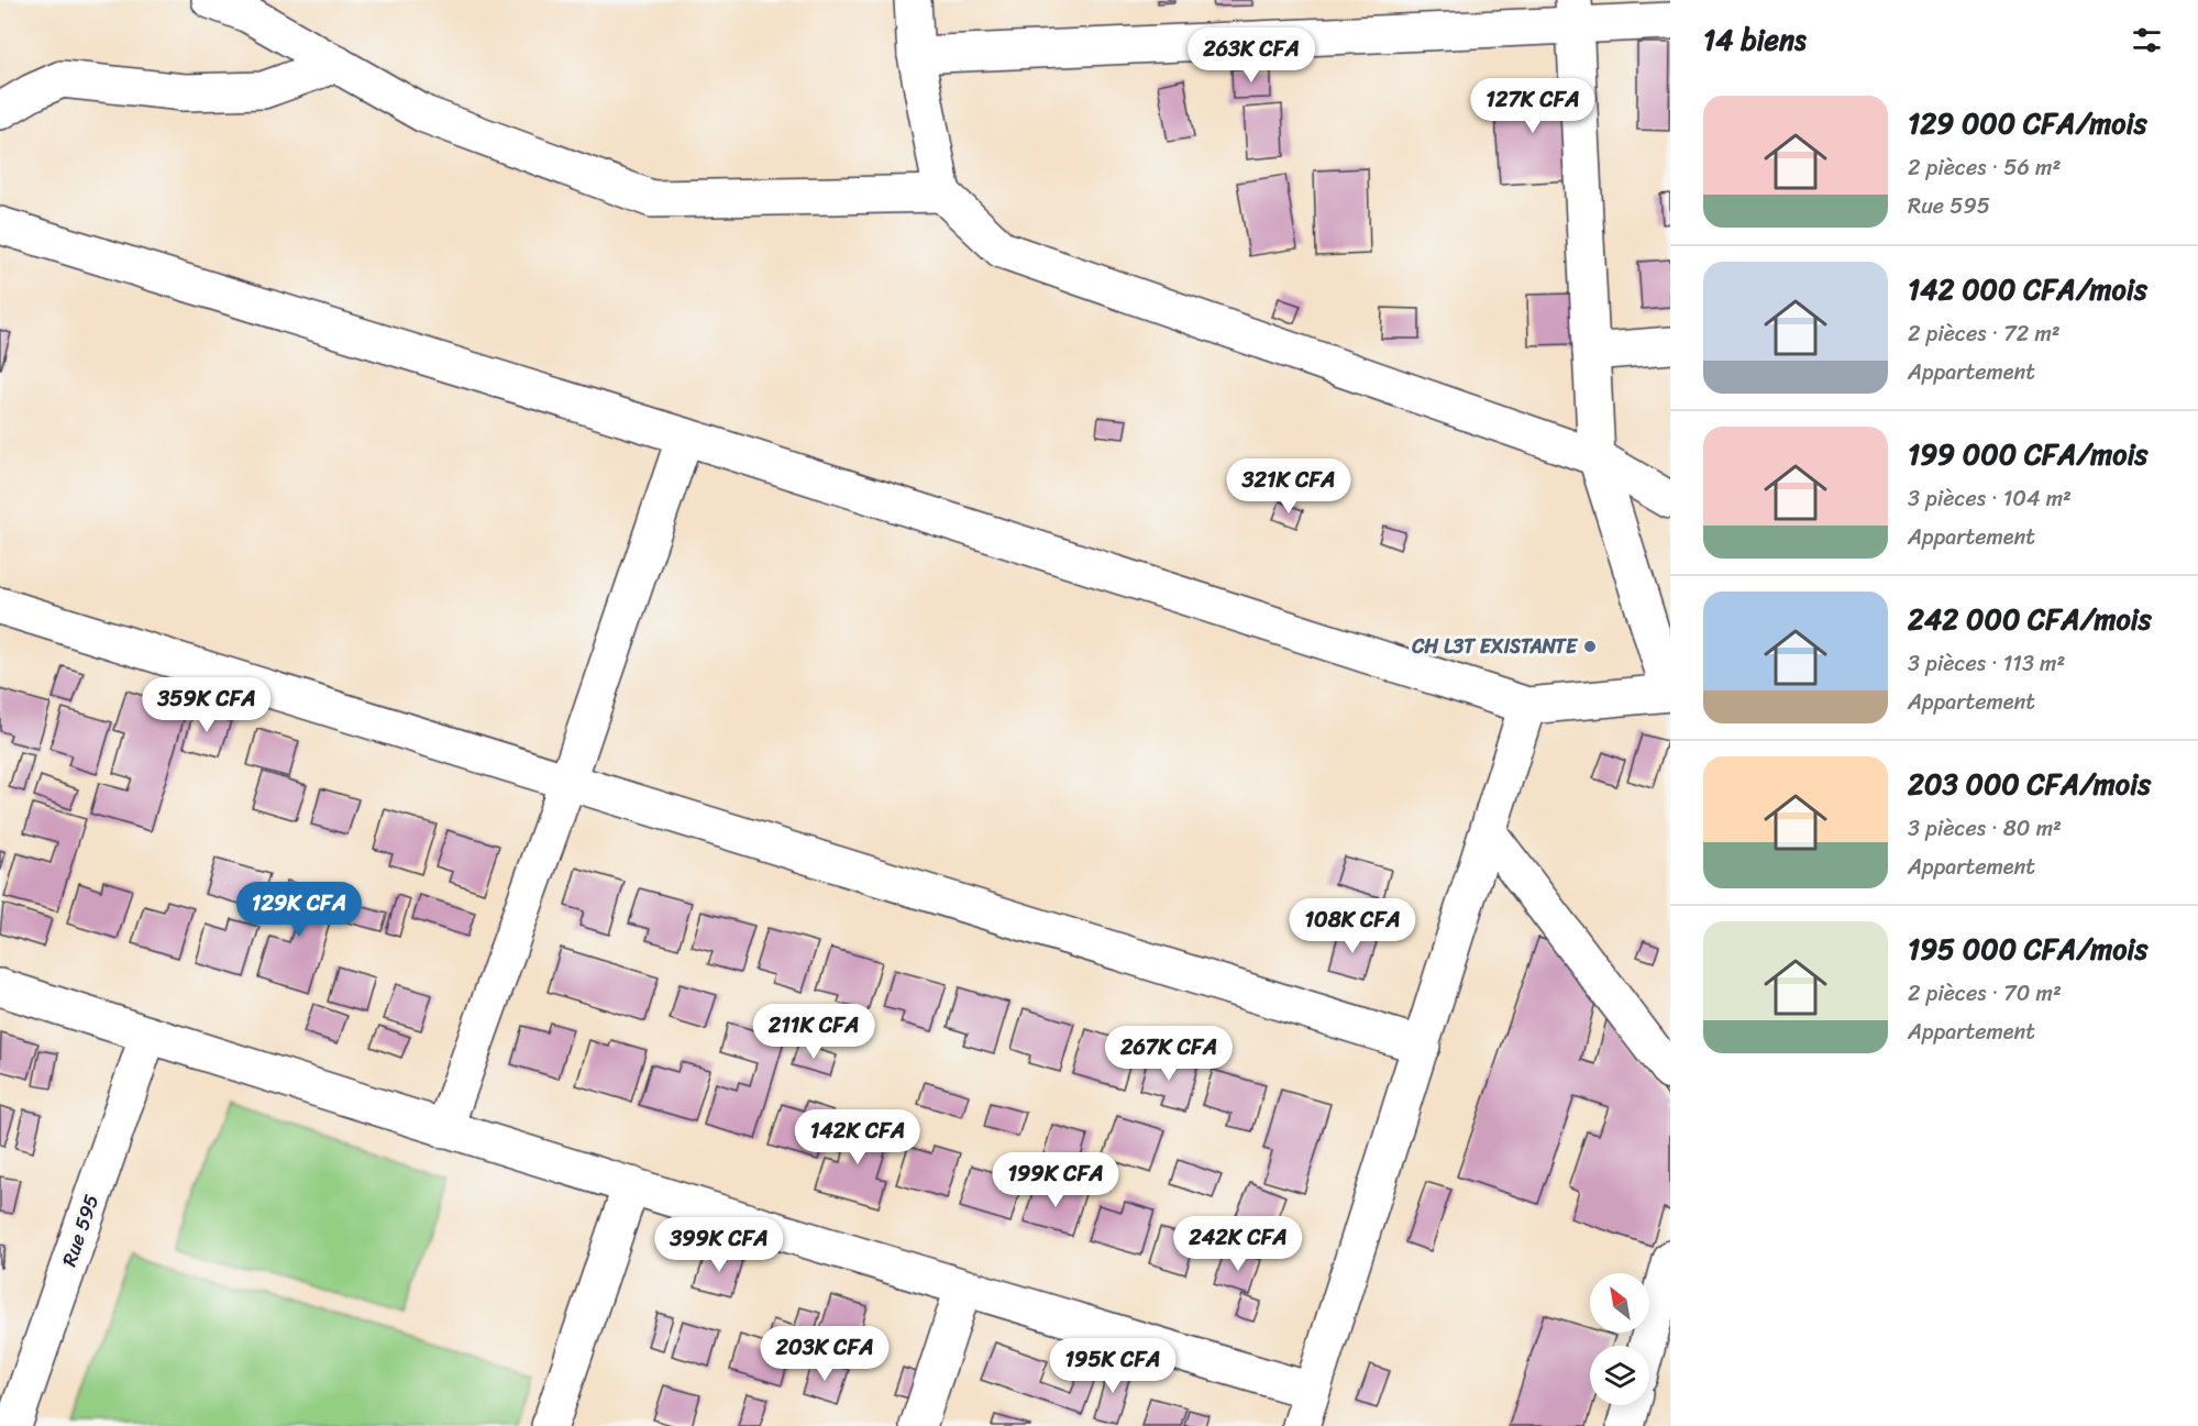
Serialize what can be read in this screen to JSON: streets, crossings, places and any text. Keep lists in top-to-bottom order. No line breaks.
{"streets":{"street":["Rue 595"]},"places":["CH L3T EXISTANTE"],"north":"top left","page":{"heading":"14 biens","price":["263K CFA","127K CFA","321K CFA","359K CFA","129K CFA","108K CFA","211K CFA","267K CFA","142K CFA","199K CFA","242K CFA","399K CFA","203K CFA","195K CFA"],"list":[{"name":"129 000 CFA/mois","note":"2 pièces · 56 m² · Rue 595"},{"name":"142 000 CFA/mois","note":"2 pièces · 72 m² · Appartement"},{"name":"199 000 CFA/mois","note":"3 pièces · 104 m² · Appartement"},{"name":"242 000 CFA/mois","note":"3 pièces · 113 m² · Appartement"},{"name":"203 000 CFA/mois","note":"3 pièces · 80 m² · Appartement"},{"name":"195 000 CFA/mois","note":"2 pièces · 70 m² · Appartement"}]}}
